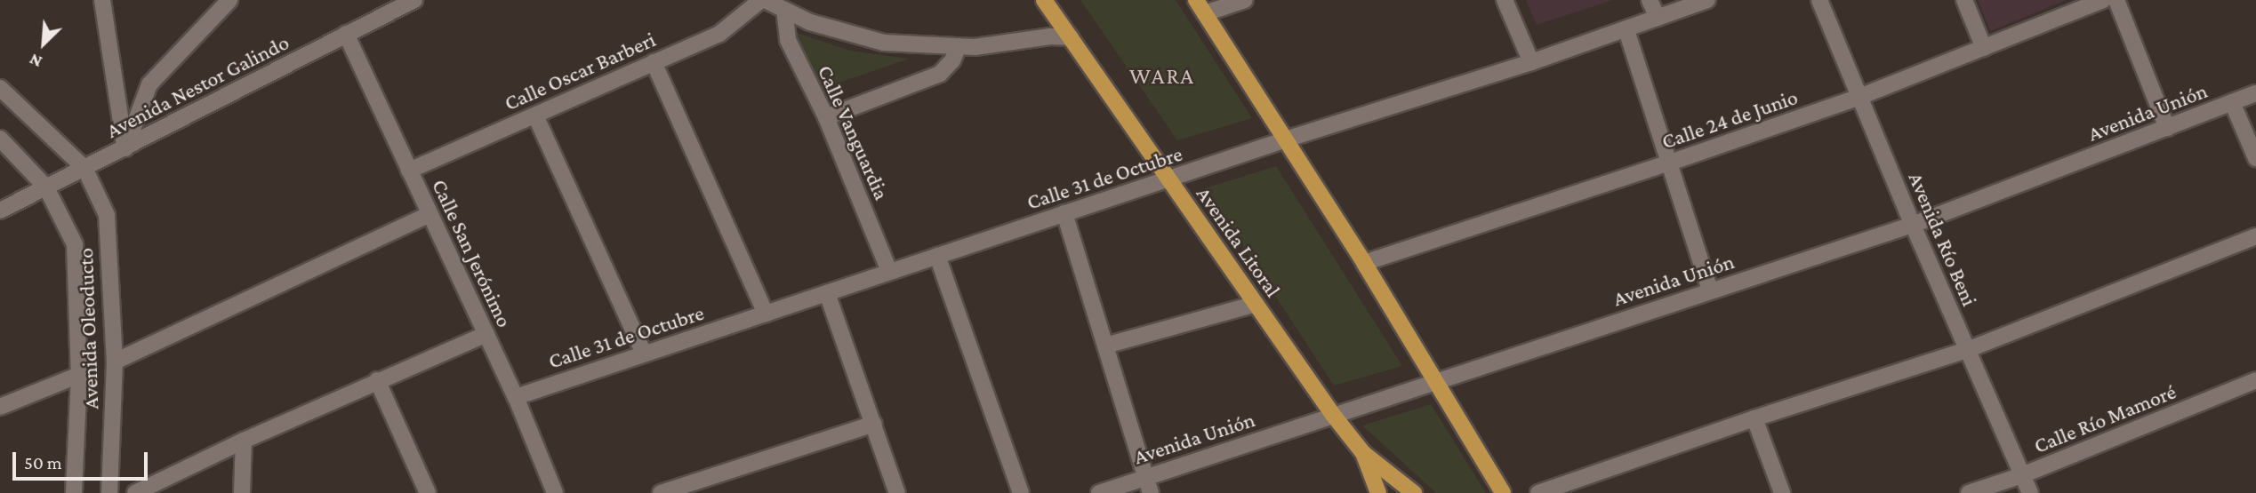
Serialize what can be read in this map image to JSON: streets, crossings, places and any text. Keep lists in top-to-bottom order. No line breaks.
{"streets":{"main road":["Avenida Litoral"],"street":["Calle Oscar Barberi","Avenida Nestor Galindo","Avenida Unión","Calle 24 de Junio","Calle Vanguardia","Calle 31 de Octubre","Avenida Río Beni","Calle San Jerónimo","Avenida Oleoducto","Calle Río Mamoré"]},"crossings":[["Calle Oscar Barberi","Calle San Jerónimo"],["Avenida Nestor Galindo","Calle San Jerónimo"],["Avenida Nestor Galindo","Avenida Oleoducto"],["Avenida Unión","Avenida Río Beni"],["Avenida Unión","Avenida Litoral"],["Calle 24 de Junio","Avenida Río Beni"],["Calle Vanguardia","Calle 31 de Octubre"],["Calle 31 de Octubre","Avenida Litoral"],["Calle 31 de Octubre","Calle San Jerónimo"],["Avenida Río Beni","Calle Río Mamoré"]],"districts":["WARA"],"scale_bar":"50 m","north":"bottom left"}
